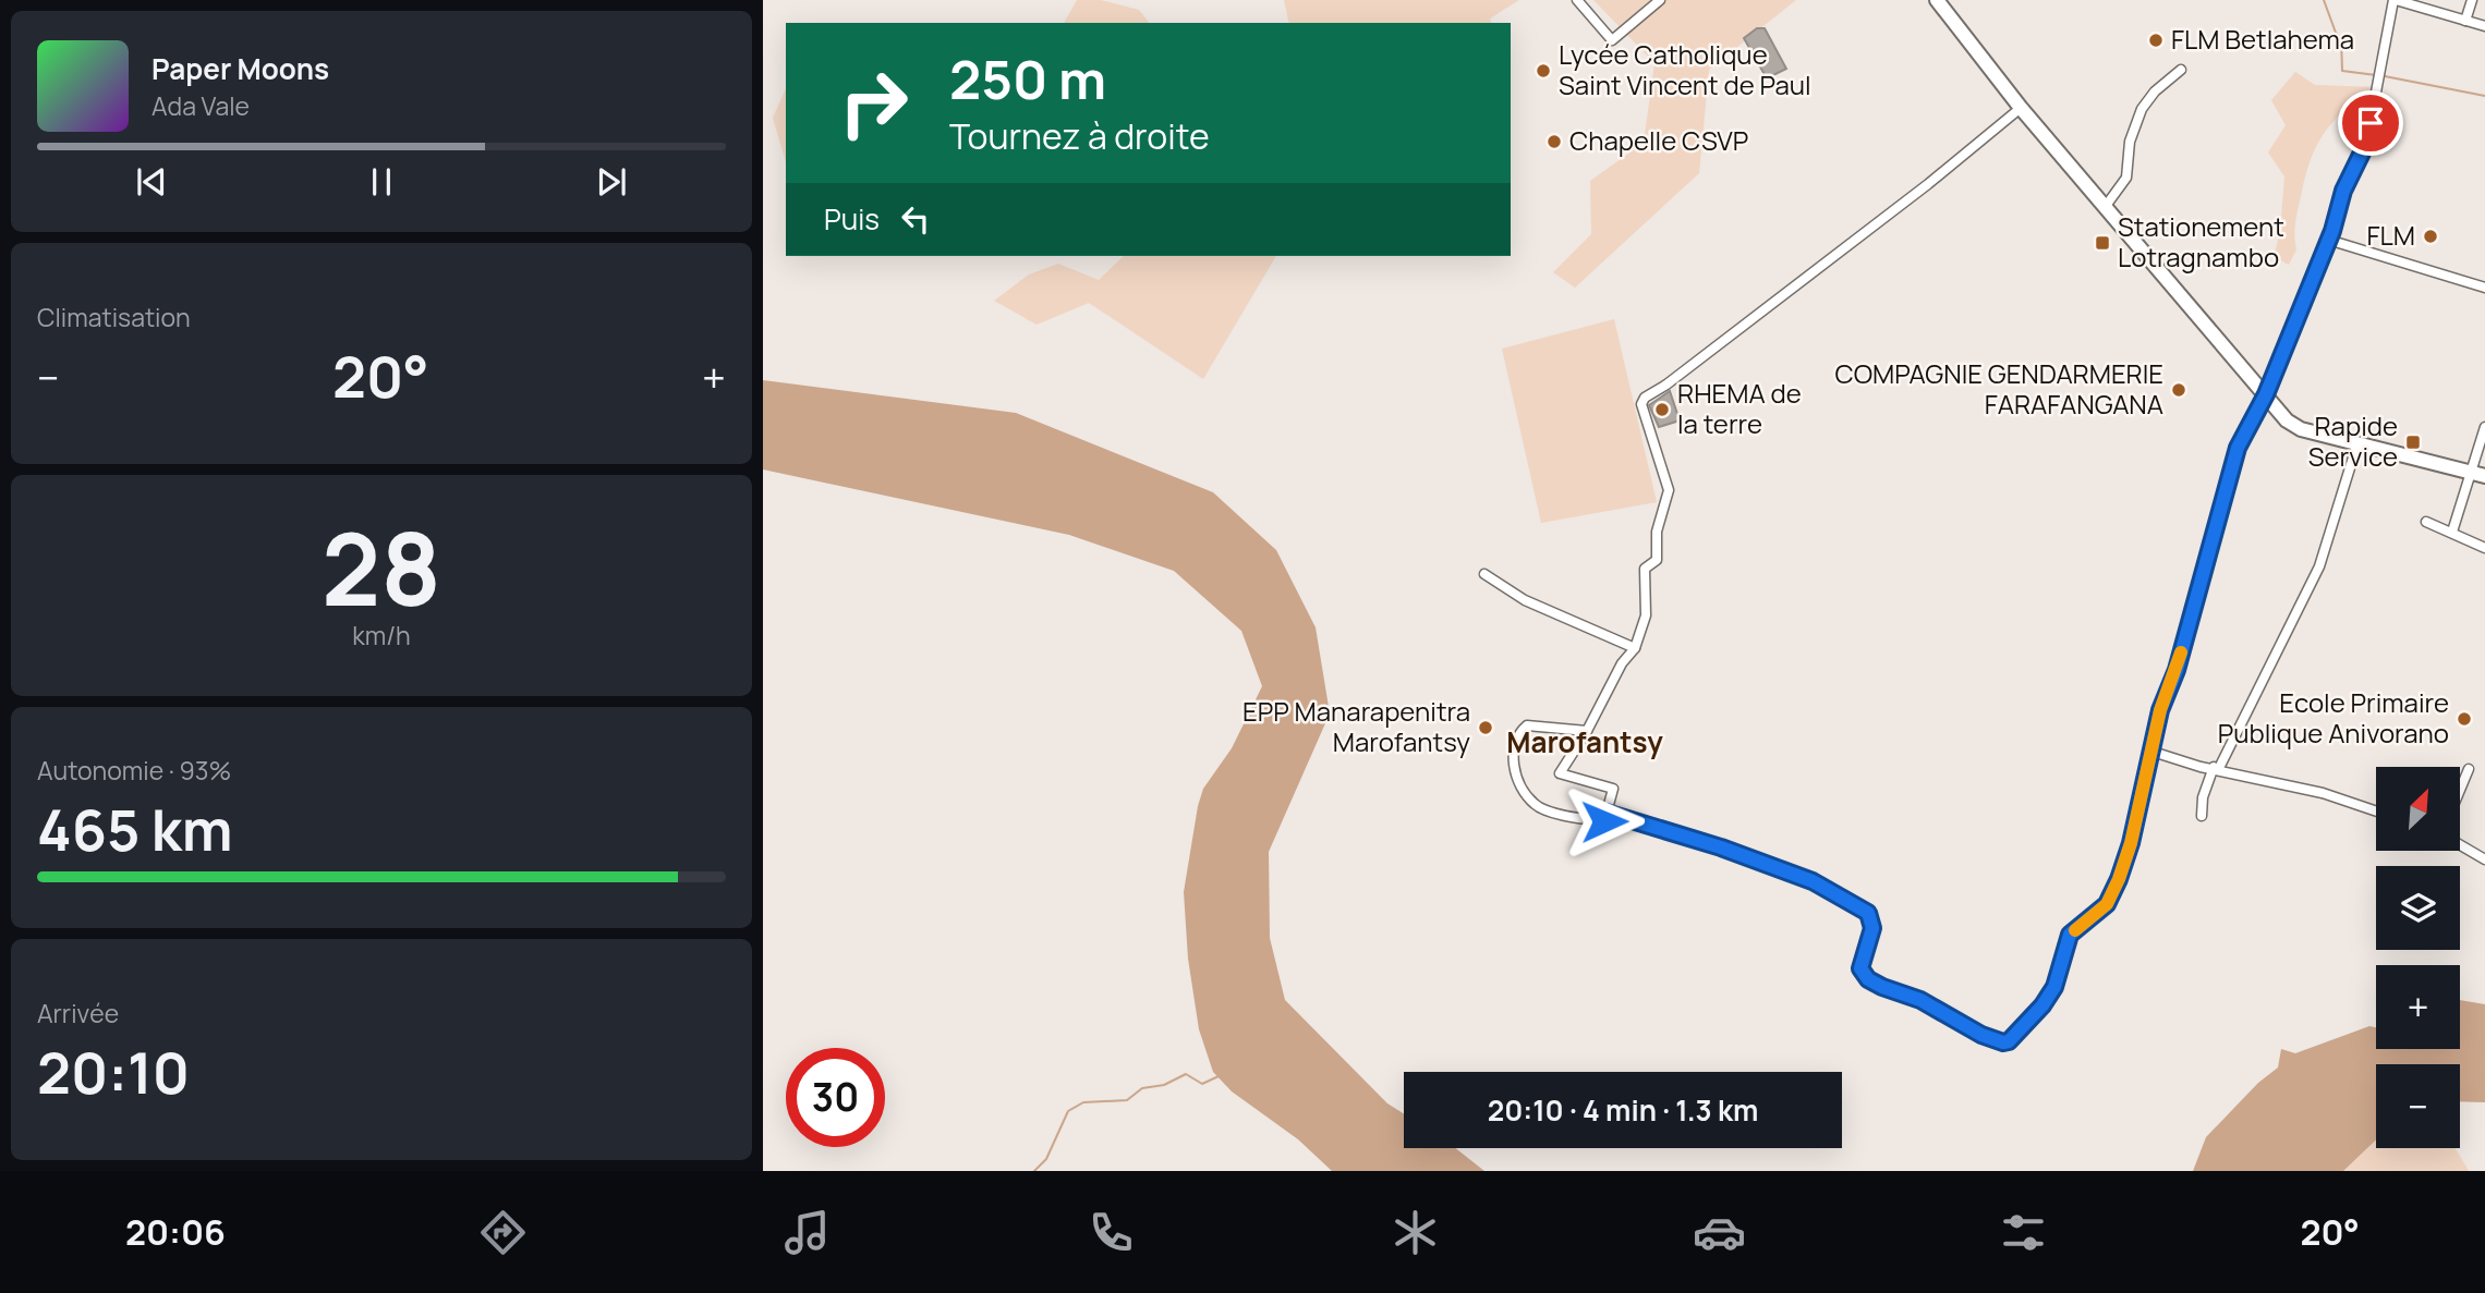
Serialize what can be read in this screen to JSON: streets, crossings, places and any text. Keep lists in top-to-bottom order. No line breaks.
{"districts":["Marofantsy"],"places":{"other":["FLM Betlahema","Lycée Catholique Saint Vincent de Paul","Chapelle CSVP","FLM","COMPAGNIE GENDARMERIE FARAFANGANA","RHEMA de la terre","Ecole Primaire Publique Anivorano","EPP Manarapenitra Marofantsy"],"transit":["Stationement Lotragnambo","Rapide Service"]},"north":"top right","page":{"turn":["250 m","Tournez à droite"],"song":["Paper Moons","Ada Vale"],"then":"Puis","tile":["Climatisation",["28","km/h"],["Autonomie · 93%","465 km"],["Arrivée","20:10"]],"heat":["−","20°","+"],"map_buttons":["+","−"],"limit":"30","trip":"20:10 · 4 min · 1.3 km","tabs":["20:06","20°"]}}
